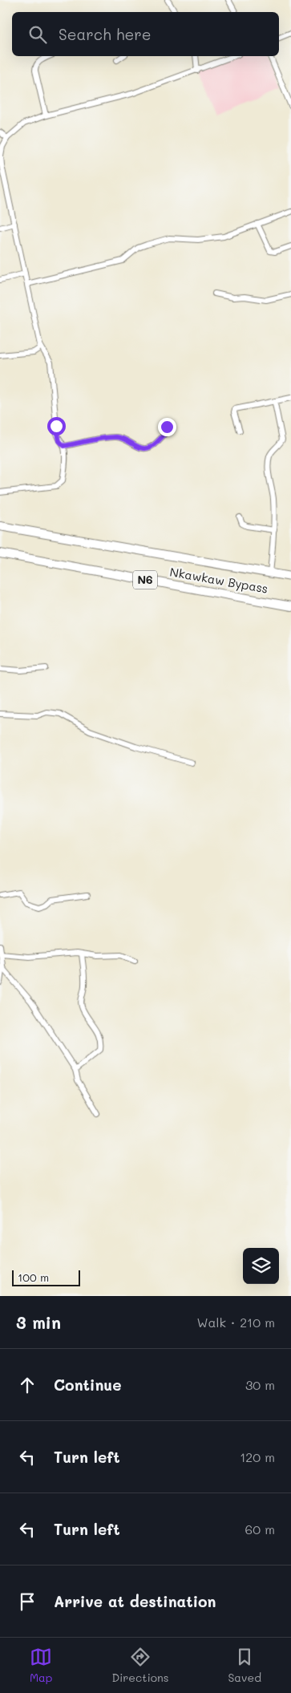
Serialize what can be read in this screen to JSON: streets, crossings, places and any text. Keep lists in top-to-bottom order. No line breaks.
{"streets":{"highway":["N6","Nkawkaw Bypass"]},"scale_bar":"100 m","page":{"search":"Search here","scale":"100 m","heading":["3 min","Walk · 210 m"],"list":[["Continue","30 m"],["Turn left","120 m"],["Turn left","60 m"],"Arrive at destination"],"nav":["Map","Directions","Saved"]}}
